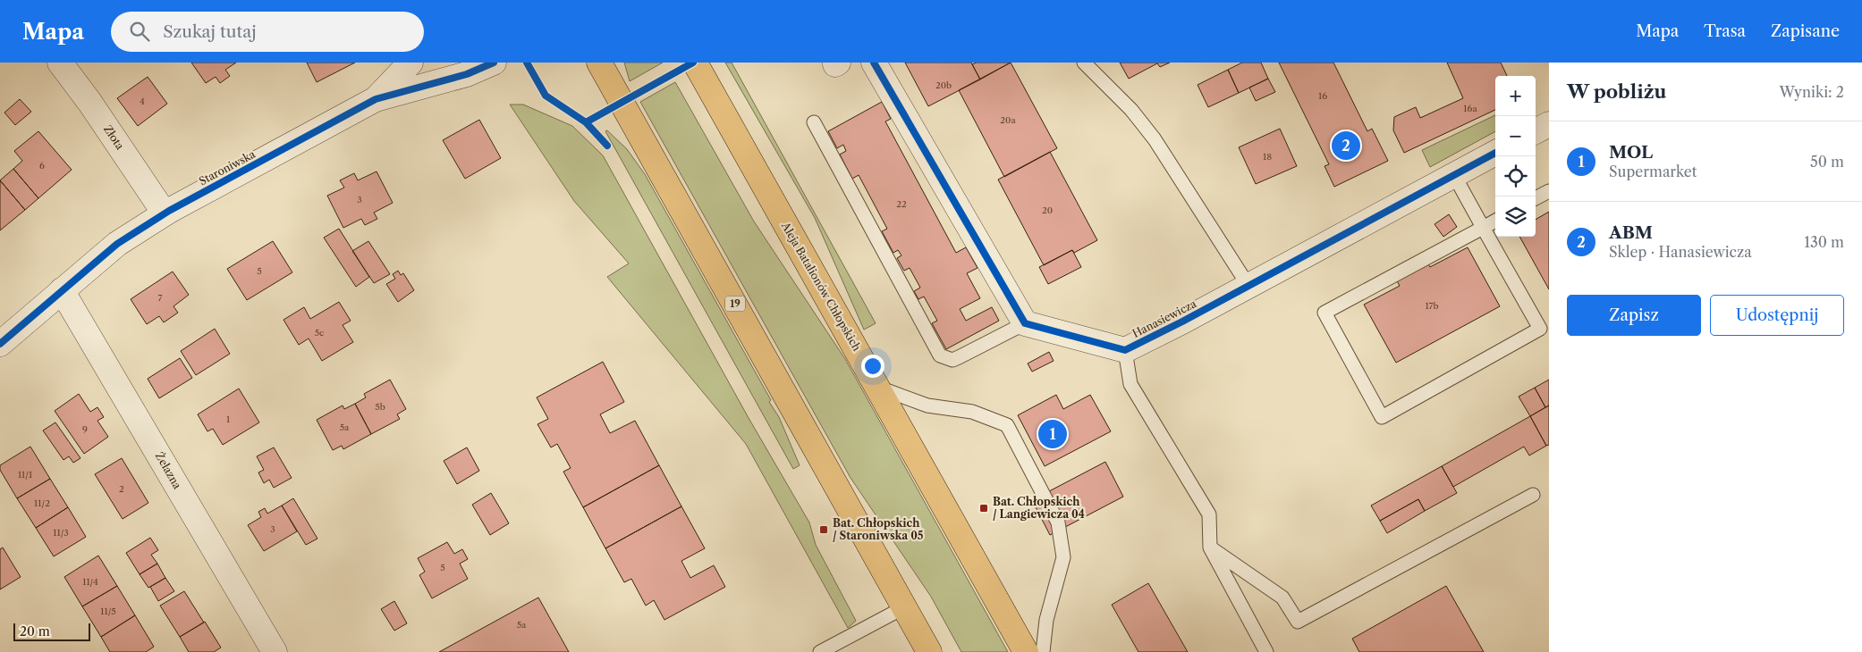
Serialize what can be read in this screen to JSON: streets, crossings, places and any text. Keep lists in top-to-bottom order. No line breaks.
{"streets":{"main road":["Aleja Batalionów Chłopskich","19"],"street":["Złota","Staroniwska","Hanasiewicza","Żelazna"]},"crossings":[["Złota","Staroniwska"],["Staroniwska","Żelazna"]],"places":{"transit":["Bat. Chłopskich / Langiewicza 04","Bat. Chłopskich / Staroniwska 05"]},"house_numbers":["20b","16","4","16a","20a","18","6","3","22","20","5","7","17b","5c","5b","1","5a","9","11/1","2","11/2","3","11/3","5","11/4","11/5","5a"],"scale_bar":"20 m","page":{"header":"Mapa","search":"Szukaj tutaj","nav":["Mapa","Trasa","Zapisane"],"heading":["W pobliżu","Wyniki: 2"],"map_buttons":["+","−"],"list":[{"mark":"1","name":"MOL","note":"Supermarket","value":"50 m"},{"mark":"2","name":"ABM","note":"Sklep · Hanasiewicza","value":"130 m"}],"pins":["2","1"],"buttons":["Zapisz","Udostępnij"],"scale":"20 m"}}
